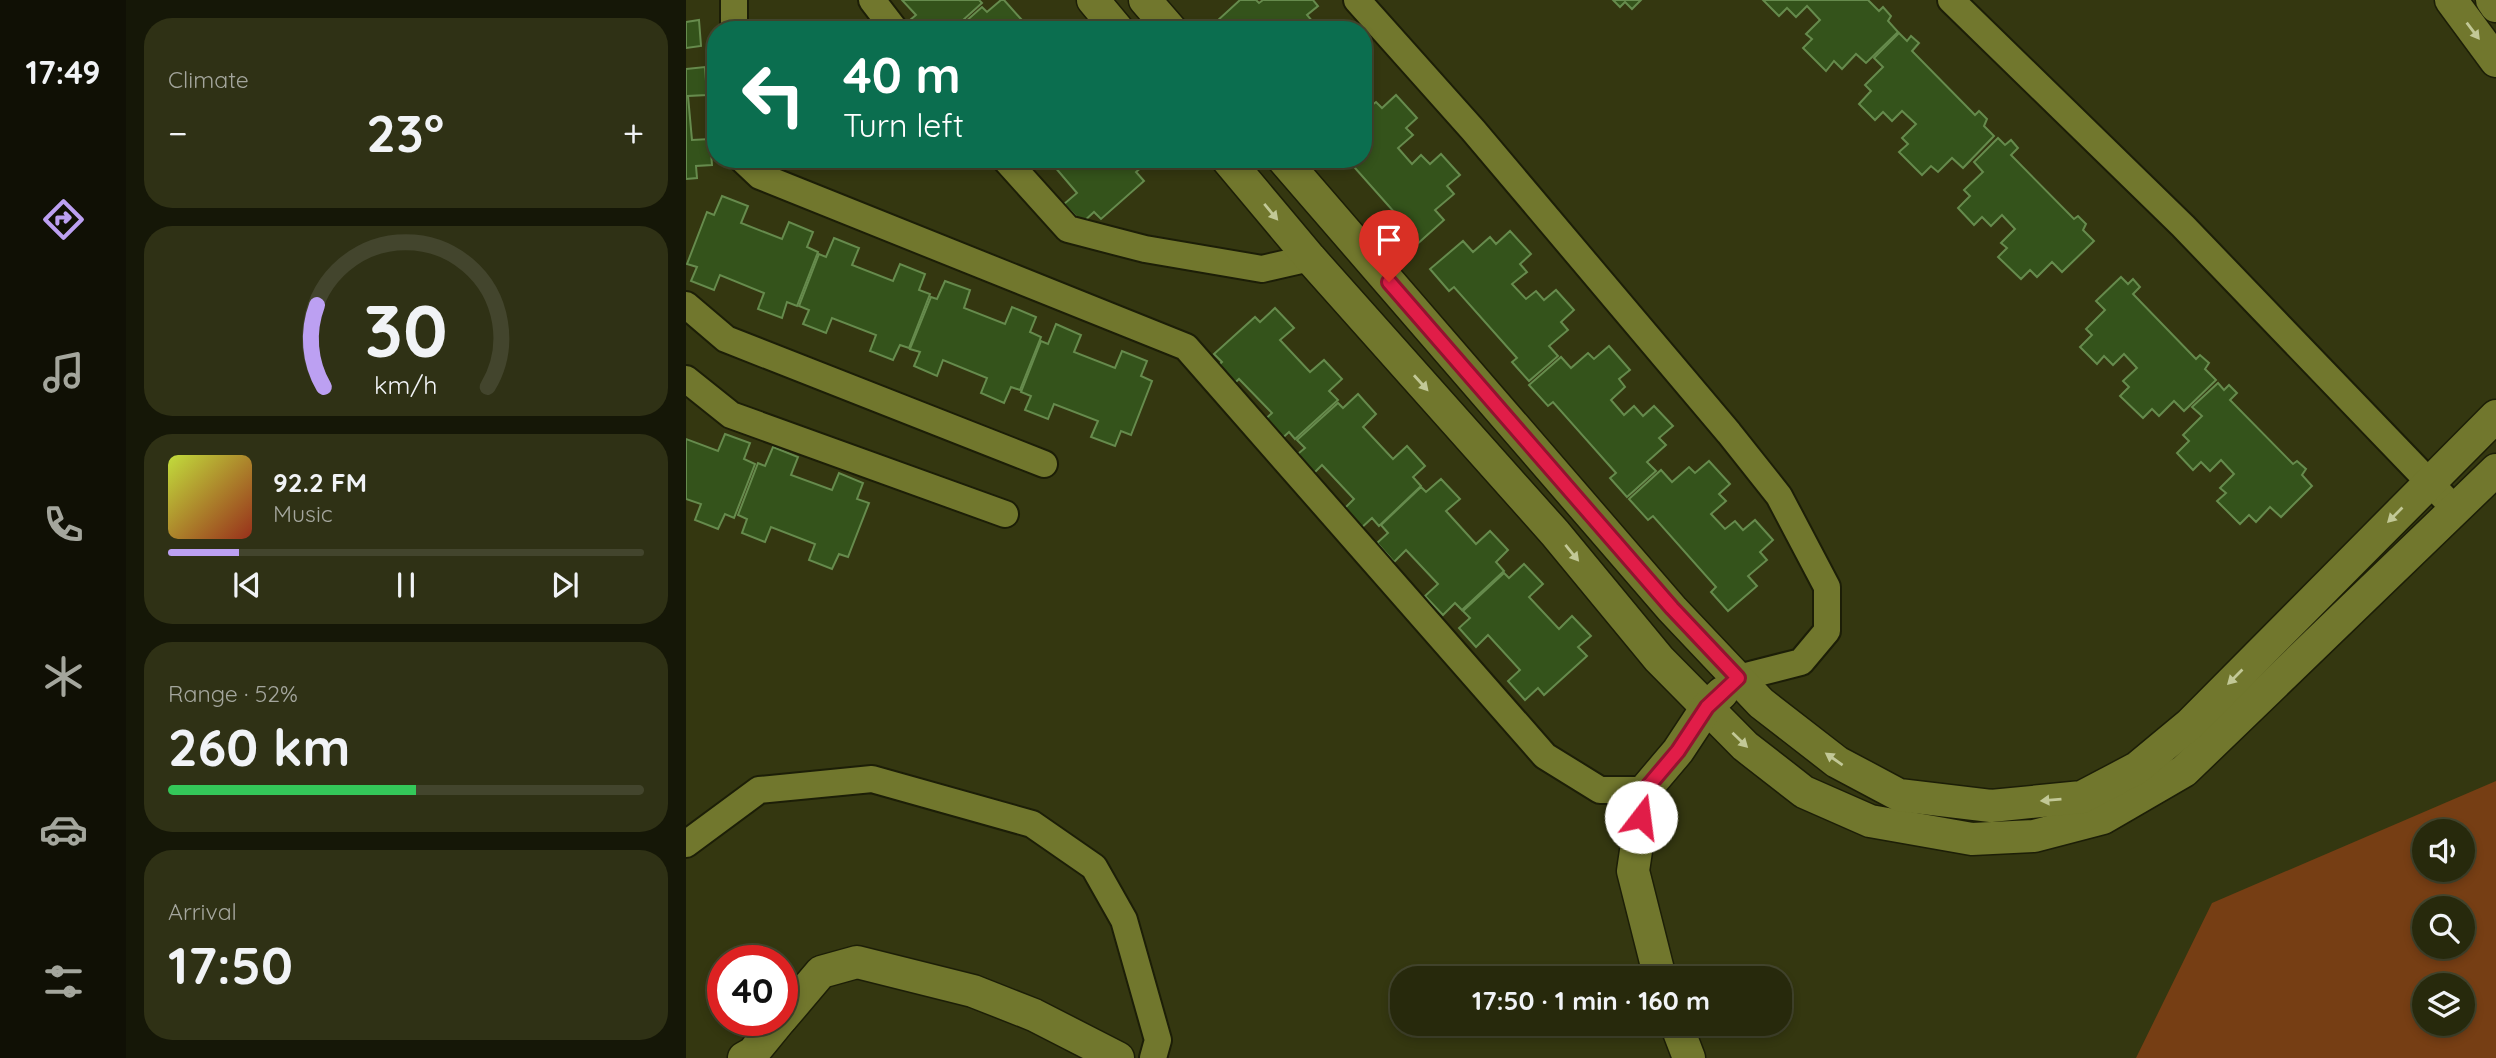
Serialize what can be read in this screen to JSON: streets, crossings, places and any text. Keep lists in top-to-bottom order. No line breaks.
{"page":{"tabs":"17:49","tile":["Climate",["Range · 52%","260 km"],["Arrival","17:50"]],"turn":["40 m","Turn left"],"heat":["−","23°","+"],"song":["92.2 FM","Music"],"limit":"40","trip":"17:50 · 1 min · 160 m","gauge":["30","km/h"]}}
